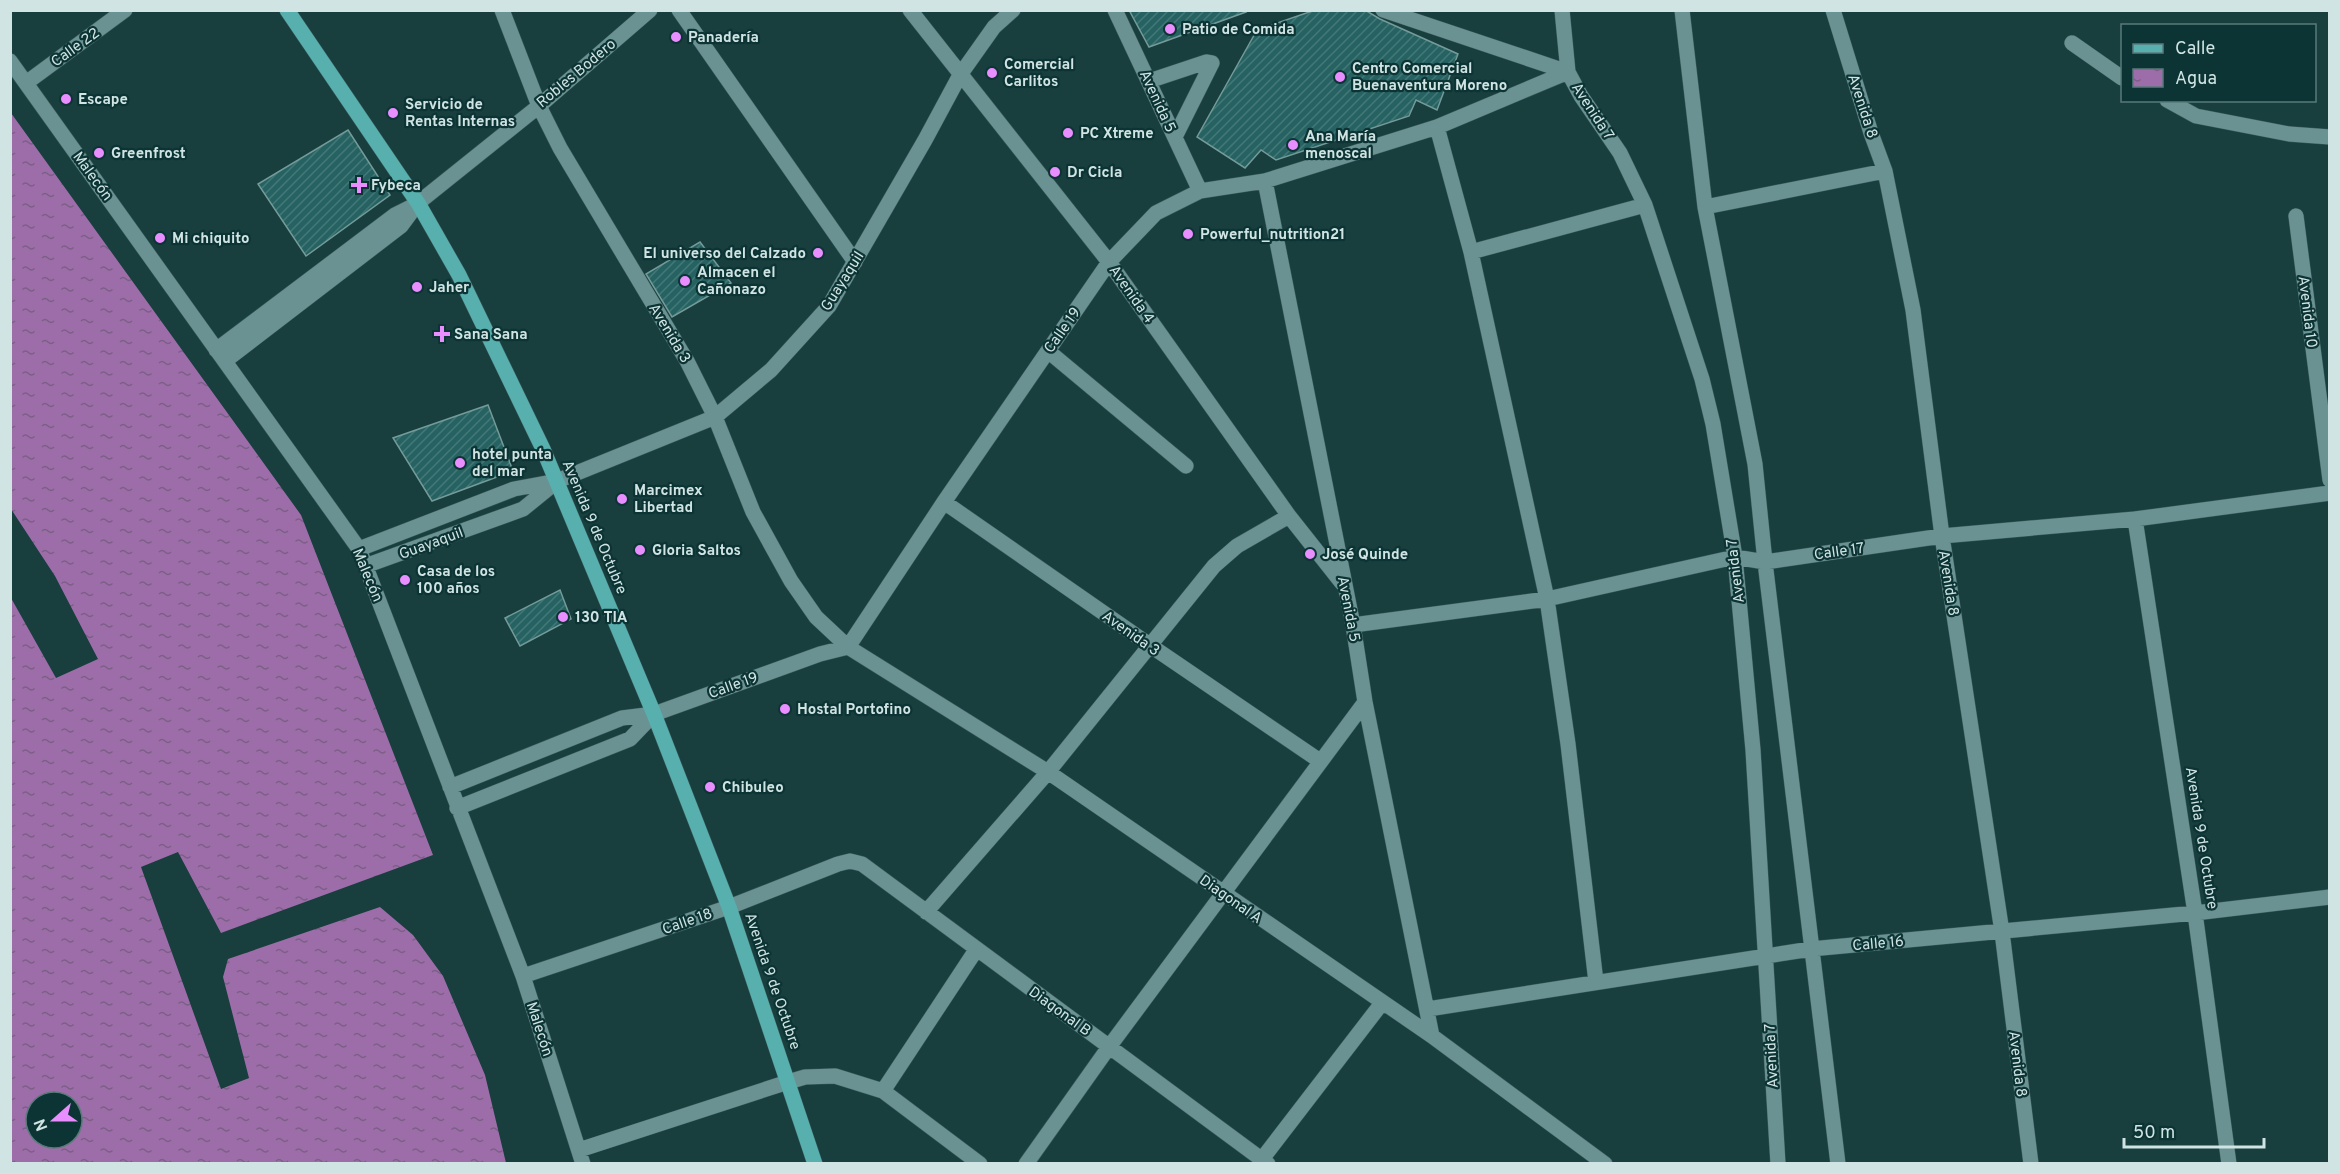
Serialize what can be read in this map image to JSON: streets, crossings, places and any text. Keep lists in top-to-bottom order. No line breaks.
{"streets":{"main road":["Avenida 9 de Octubre"],"street":["Calle 22","Robles Bodero","Avenida 5","Avenida 8","Avenida 7","Malecón","Guayaquil","Avenida 4","Avenida 10","Calle 19","Avenida 3","Calle 17","Diagonal A","Calle 18","Calle 16","Diagonal B"]},"crossings":[["Calle 22","Malecón"],["Robles Bodero","Malecón"],["Robles Bodero","Avenida 3"],["Robles Bodero","Avenida 9 de Octubre"],["Avenida 5","Avenida 4"],["Avenida 5","Calle 19"],["Avenida 5","Calle 17"],["Avenida 5","Diagonal A"],["Avenida 5","Calle 16"],["Avenida 8","Calle 17"],["Avenida 8","Calle 16"],["Avenida 7","Calle 19"],["Avenida 7","Calle 17"],["Avenida 7","Calle 16"],["Malecón","Guayaquil"],["Malecón","Calle 19"],["Malecón","Calle 18"],["Guayaquil","Avenida 4"],["Guayaquil","Avenida 3"],["Guayaquil","Avenida 9 de Octubre"],["Avenida 4","Calle 19"],["Calle 19","Avenida 3"],["Calle 19","Avenida 9 de Octubre"],["Calle 19","Diagonal A"],["Avenida 3","Diagonal A"],["Avenida 9 de Octubre","Calle 17"],["Avenida 9 de Octubre","Calle 18"],["Avenida 9 de Octubre","Calle 16"],["Calle 18","Diagonal B"]],"places":{"other":["Patio de Comida","Panadería","Comercial Carlitos","Centro Comercial Buenaventura Moreno","Escape","Servicio de Rentas Internas","PC Xtreme","Ana María menoscal","Greenfrost","Dr Cicla","Powerful_nutrition21","Mi chiquito","El universo del Calzado","Almacen el Cañonazo","Jaher","hotel punta del mar","Marcimex Libertad","Gloria Saltos","José Quinde","Casa de los 100 años","130 TIA","Hostal Portofino","Chibuleo"],"health":["Fybeca","Sana Sana"]},"legend":["Calle","Agua"],"scale_bar":"50 m","north":"left"}
